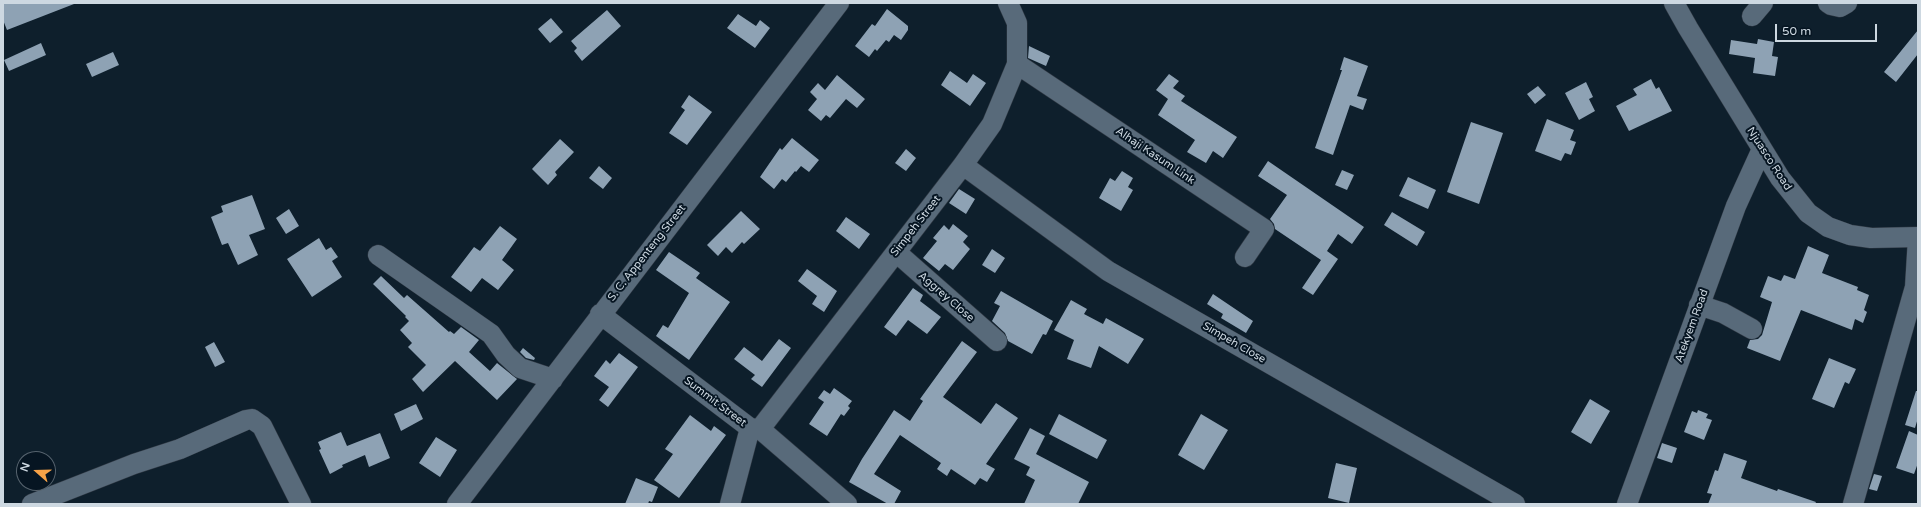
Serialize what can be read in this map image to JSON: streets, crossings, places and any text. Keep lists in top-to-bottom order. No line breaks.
{"streets":{"street":["Alhaji Kasum Link","Njuasco Road","Simpeh Street","S. C. Appenteng Street","Aggrey Close","Atekyem Road","Simpeh Close","Summit Street"]},"crossings":[["Alhaji Kasum Link","Simpeh Street"],["Njuasco Road","Atekyem Road"],["Simpeh Street","Aggrey Close"],["Simpeh Street","Simpeh Close"],["Simpeh Street","Summit Street"],["S. C. Appenteng Street","Summit Street"]],"scale_bar":"50 m","north":"left"}
